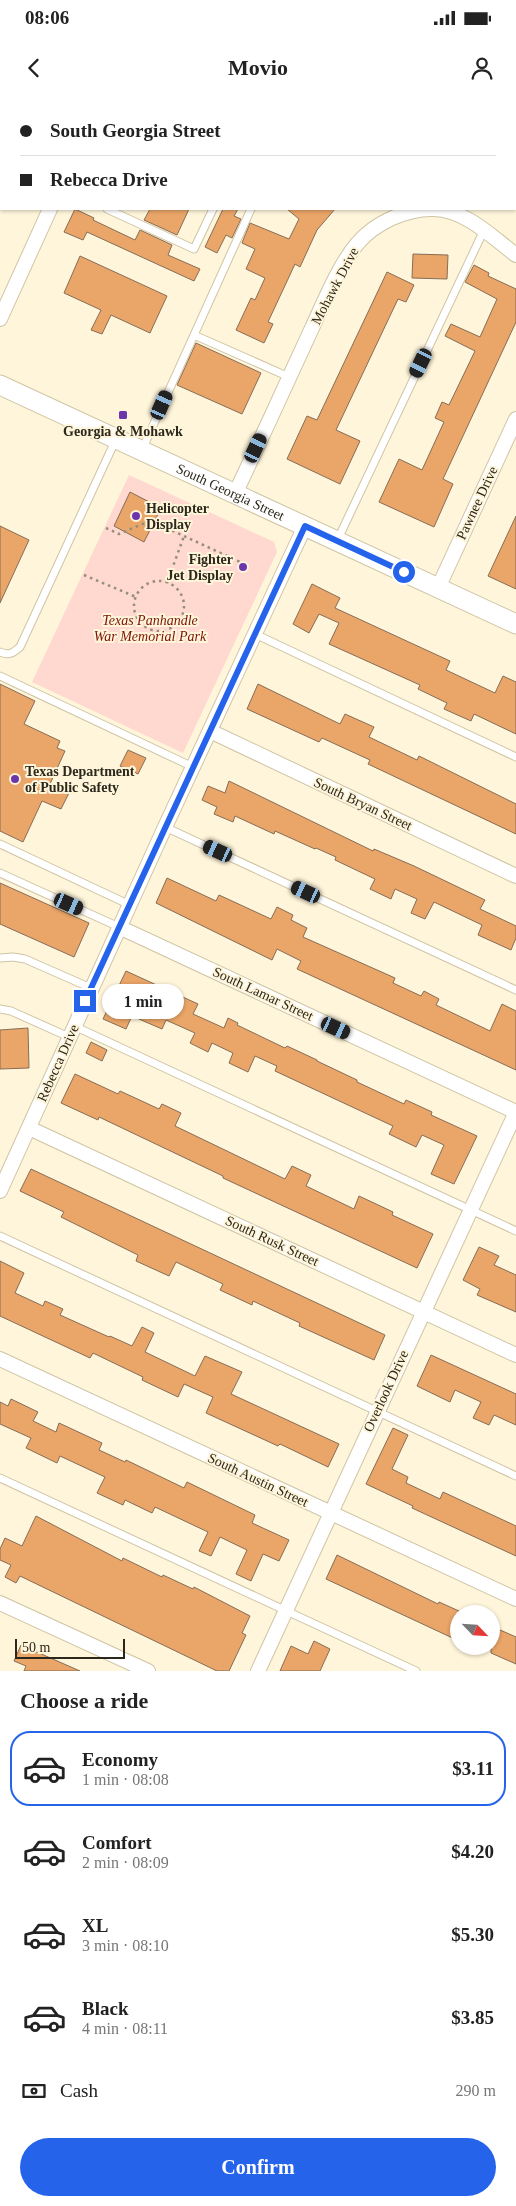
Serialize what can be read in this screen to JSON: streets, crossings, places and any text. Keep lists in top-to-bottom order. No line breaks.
{"streets":{"main road":["South Georgia Street"],"street":["Mohawk Drive","Pawnee Drive","South Bryan Street","South Lamar Street","Rebecca Drive","South Rusk Street","Overlook Drive","South Austin Street"]},"crossings":[["Mohawk Drive","South Georgia Street"],["South Georgia Street","Pawnee Drive"],["South Georgia Street","Rebecca Drive"],["South Bryan Street","Rebecca Drive"],["South Lamar Street","Rebecca Drive"],["South Lamar Street","Overlook Drive"],["Rebecca Drive","South Rusk Street"],["South Rusk Street","Overlook Drive"],["Overlook Drive","South Austin Street"]],"parks":["Texas Panhandle War Memorial Park"],"places":{"transit":["Georgia & Mohawk"],"other":["Helicopter Display","Fighter Jet Display","Texas Department of Public Safety"]},"scale_bar":"50 m","north":"bottom right","page":{"status":"08:06","header":"Movio","banner":["South Georgia Street","Rebecca Drive"],"bubble":"1 min","scale":"50 m","heading":"Choose a ride","list":[{"name":"Economy","note":"1 min · 08:08","value":"$3.11"},{"name":"Comfort","note":"2 min · 08:09","value":"$4.20"},{"name":"XL","note":"3 min · 08:10","value":"$5.30"},{"name":"Black","note":"4 min · 08:11","value":"$3.85"}],"pay":["Cash","290 m"],"buttons":"Confirm"}}
